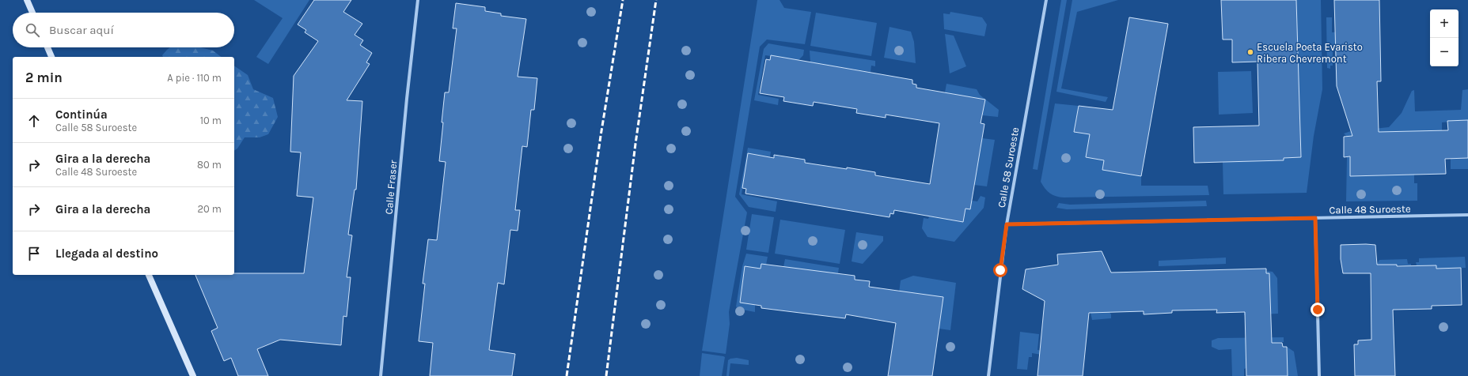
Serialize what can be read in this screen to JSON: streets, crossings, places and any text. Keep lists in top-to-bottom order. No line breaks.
{"streets":{"street":["Calle 58 Suroeste","Calle Fraser","Calle 48 Suroeste"]},"crossings":[["Calle 58 Suroeste","Calle 48 Suroeste"]],"places":["Escuela Poeta Evaristo Ribera Chevremont"],"page":{"map_buttons":["+","−"],"search":"Buscar aquí","heading":["2 min","A pie · 110 m"],"list":[["Continúa","Calle 58 Suroeste","10 m"],["Gira a la derecha","Calle 48 Suroeste","80 m"],["Gira a la derecha","20 m"],"Llegada al destino"]}}
